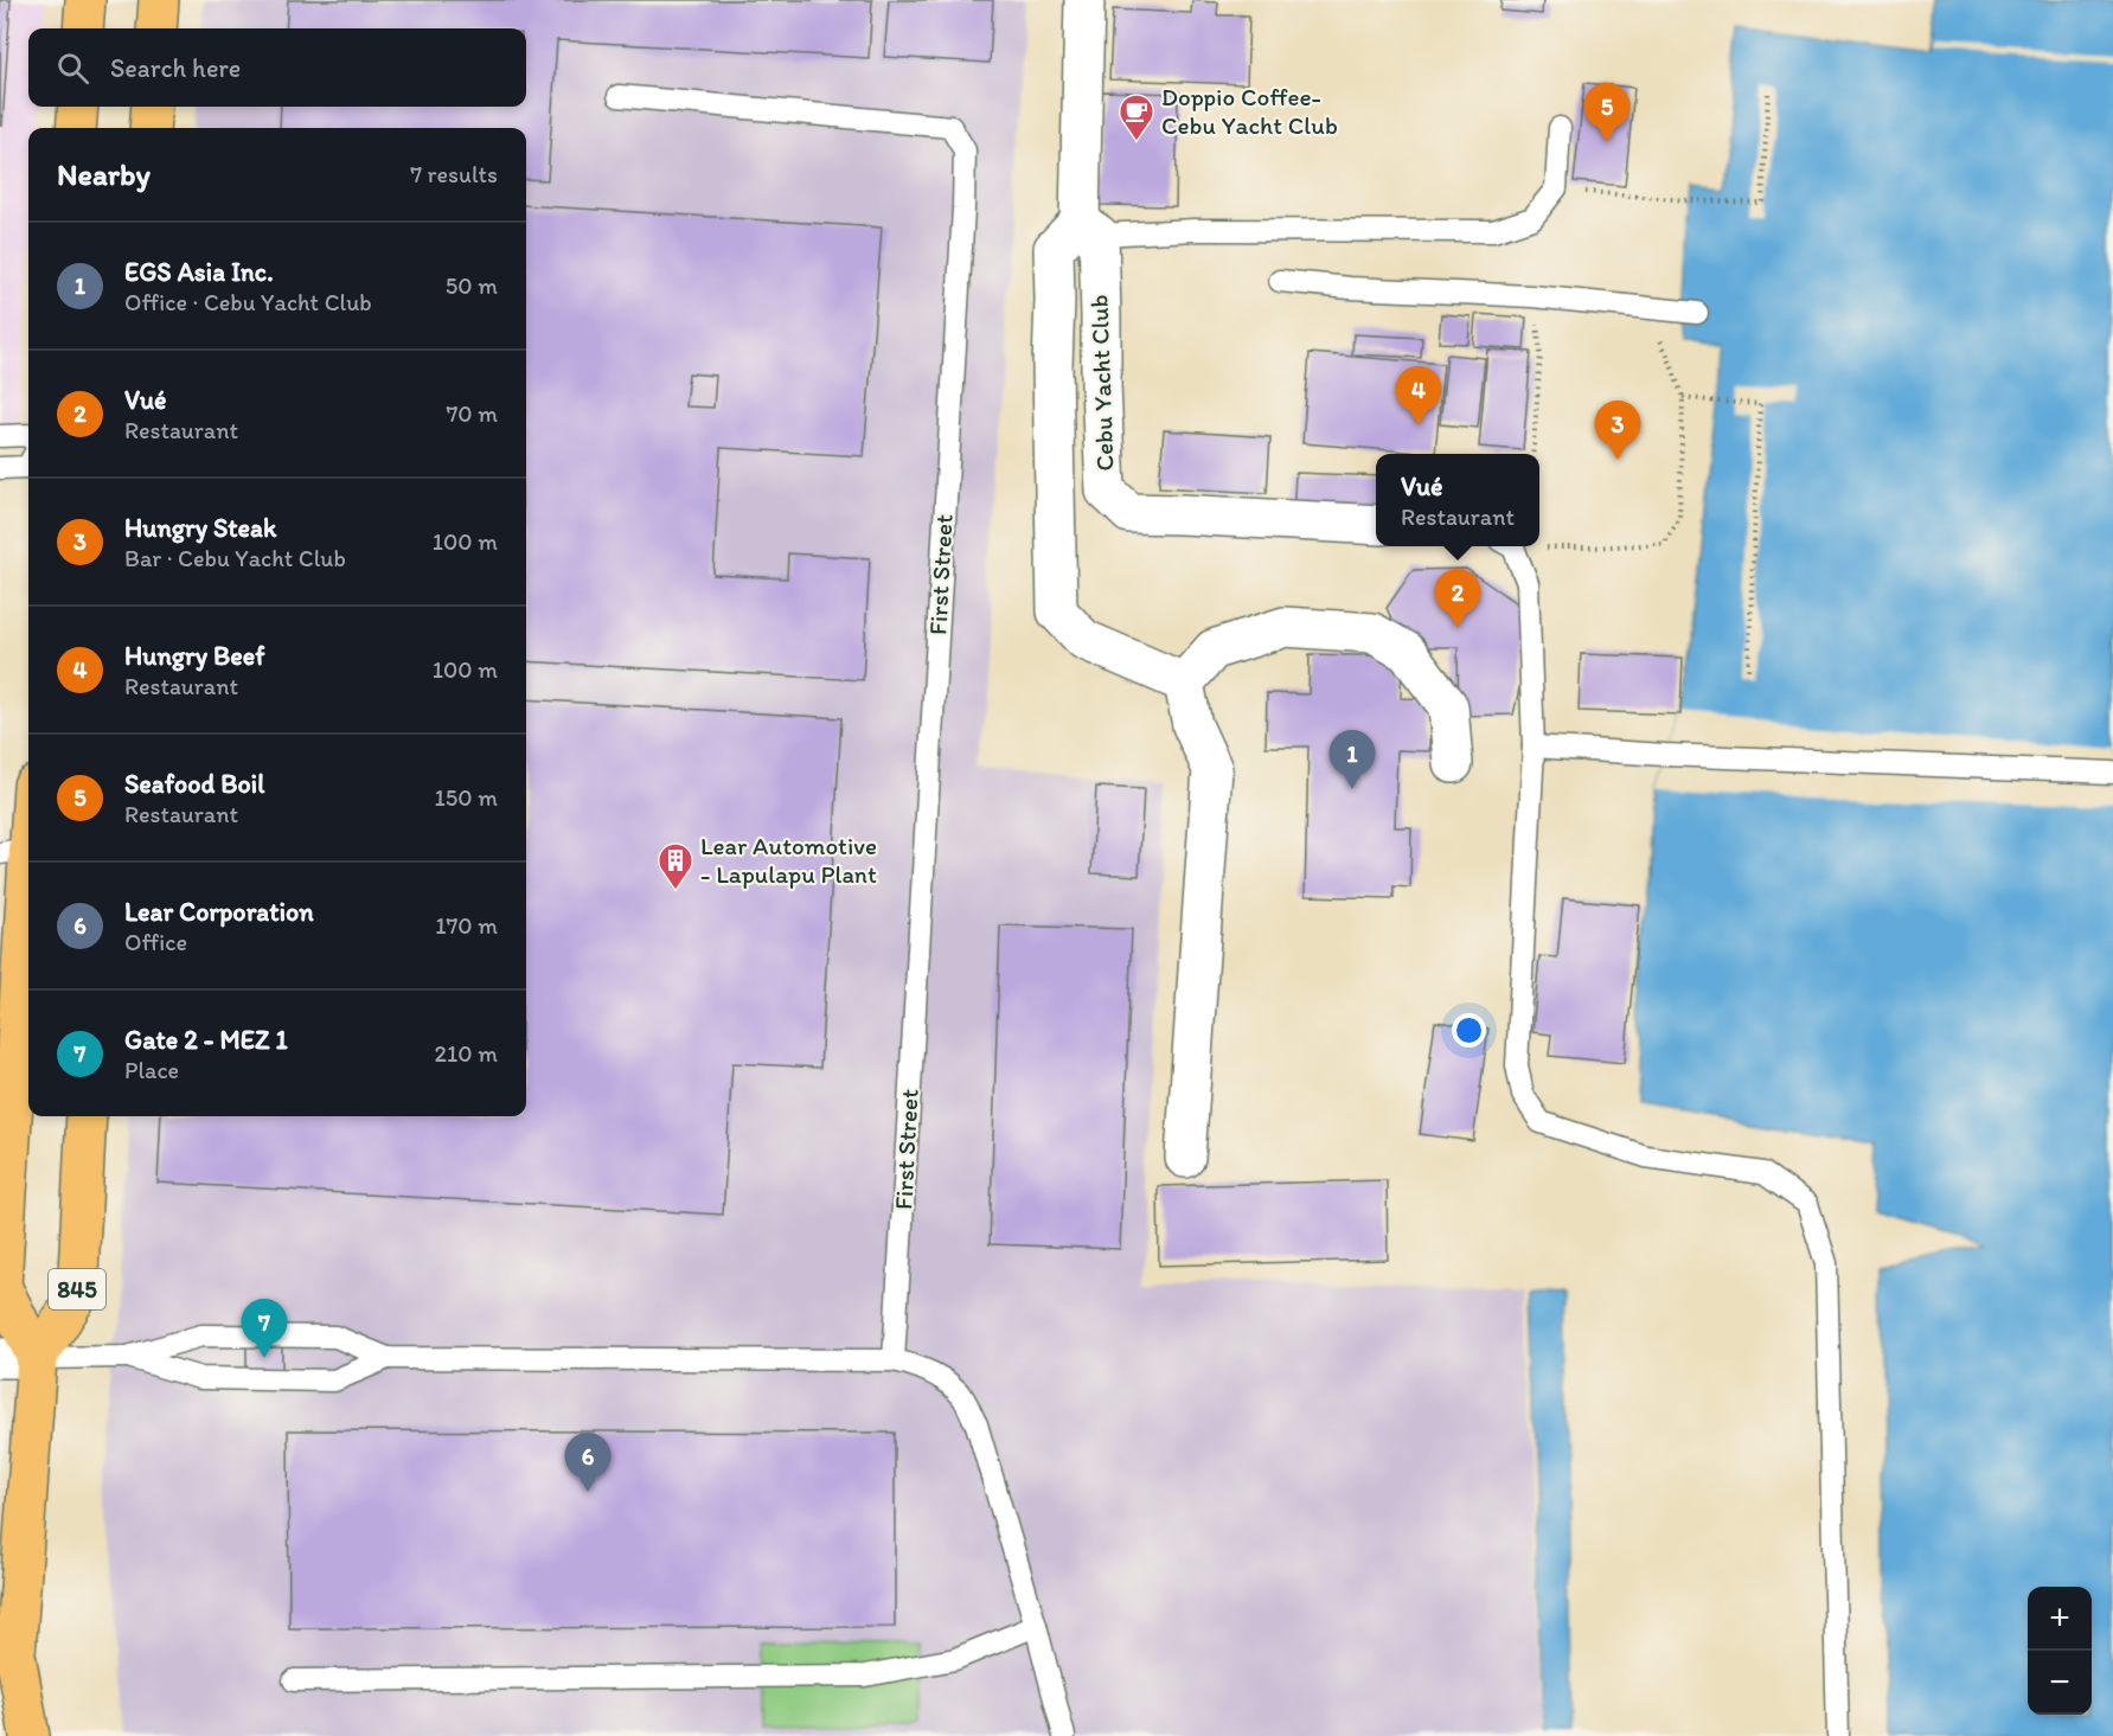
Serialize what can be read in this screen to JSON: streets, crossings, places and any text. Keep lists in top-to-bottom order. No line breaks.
{"streets":{"main road":["845"],"street":["Cebu Yacht Club"],"lane":["First Street"]},"places":{"cafe":["Doppio Coffee- Cebu Yacht Club"],"building":["Lear Automotive - Lapulapu Plant"]},"page":{"search":"Search here","pins":["5","4","3","2","1","7","6"],"heading":["Nearby","7 results"],"list":[{"mark":"1","name":"EGS Asia Inc.","note":"Office · Cebu Yacht Club","value":"50 m"},{"mark":"2","name":"Vué","note":"Restaurant","value":"70 m"},{"mark":"3","name":"Hungry Steak","note":"Bar · Cebu Yacht Club","value":"100 m"},{"mark":"4","name":"Hungry Beef","note":"Restaurant","value":"100 m"},{"mark":"5","name":"Seafood Boil","note":"Restaurant","value":"150 m"},{"mark":"6","name":"Lear Corporation","note":"Office","value":"170 m"},{"mark":"7","name":"Gate 2 - MEZ 1","note":"Place","value":"210 m"}],"popup":["Vué","Restaurant"],"map_buttons":["+","−"]}}
